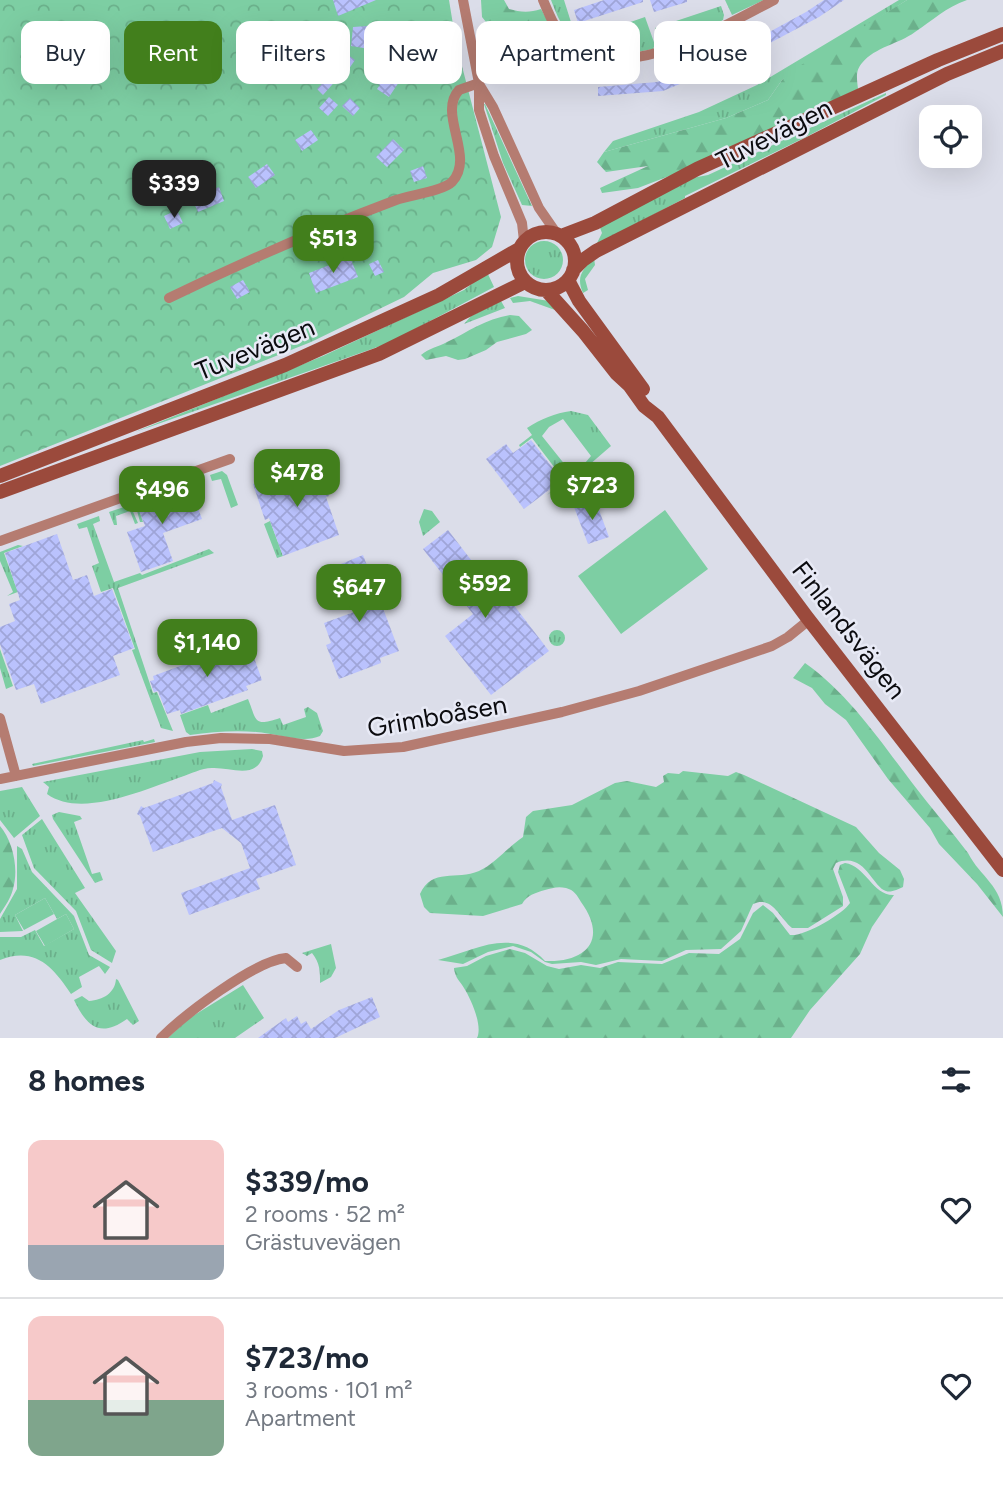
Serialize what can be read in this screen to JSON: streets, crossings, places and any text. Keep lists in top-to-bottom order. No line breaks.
{"streets":{"main road":["Tuvevägen","Finlandsvägen"],"street":["Grimboåsen"]},"crossings":[["Tuvevägen","Finlandsvägen"],["Finlandsvägen","Grimboåsen"]],"page":{"chip":["Buy","Rent","Filters","New","Apartment","House"],"price":["$339","$513","$478","$723","$496","$592","$647","$1,140"],"heading":"8 homes","list":[{"name":"$339/mo","note":"2 rooms · 52 m² · Grästuvevägen"},{"name":"$723/mo","note":"3 rooms · 101 m² · Apartment"}]}}
